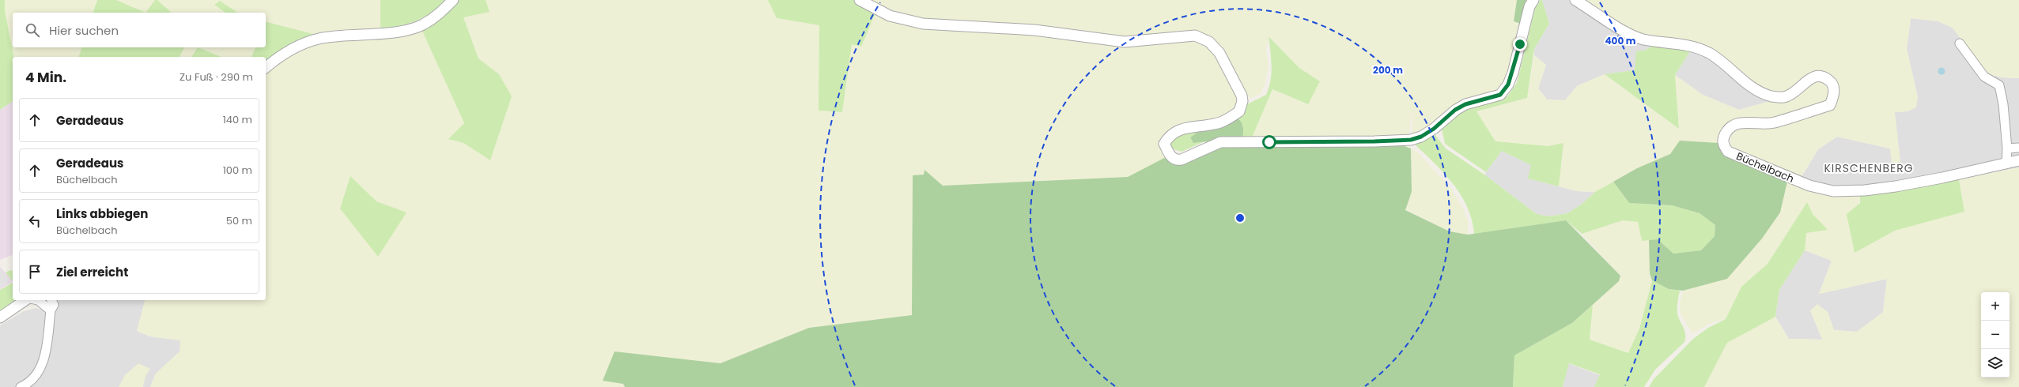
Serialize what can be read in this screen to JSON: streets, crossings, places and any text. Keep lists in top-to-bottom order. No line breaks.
{"streets":{"street":["Büchelbach"]},"districts":["KIRSCHENBERG"],"page":{"search":"Hier suchen","heading":["4 Min.","Zu Fuß · 290 m"],"list":[["Geradeaus","140 m"],["Geradeaus","Büchelbach","100 m"],["Links abbiegen","Büchelbach","50 m"],"Ziel erreicht"],"map_buttons":["+","−"]},"rings":["400 m","200 m"]}
